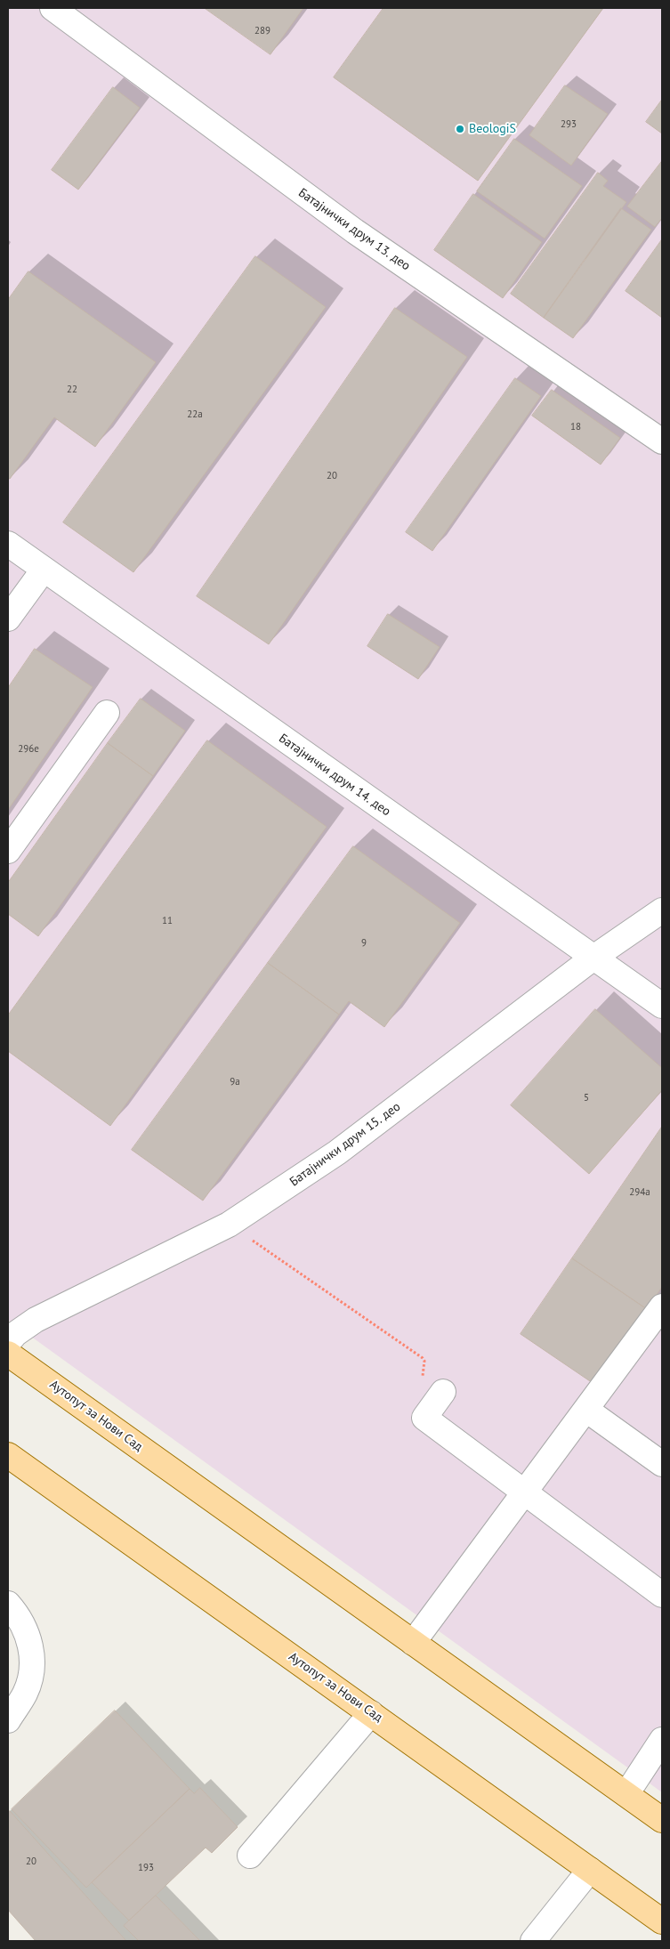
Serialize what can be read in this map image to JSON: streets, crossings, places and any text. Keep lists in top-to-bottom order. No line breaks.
{"streets":{"main road":["Аутопут за Нови Сад"],"street":["Батајнички друм 13. део","Батајнички друм 14. део","Батајнички друм 15. део"]},"crossings":[["Батајнички друм 14. део","Батајнички друм 15. део"]],"places":["BeologiS"],"house_numbers":["289","293","22","22a","18","20","296e","11","9","9a","5","294a","20","193"]}
